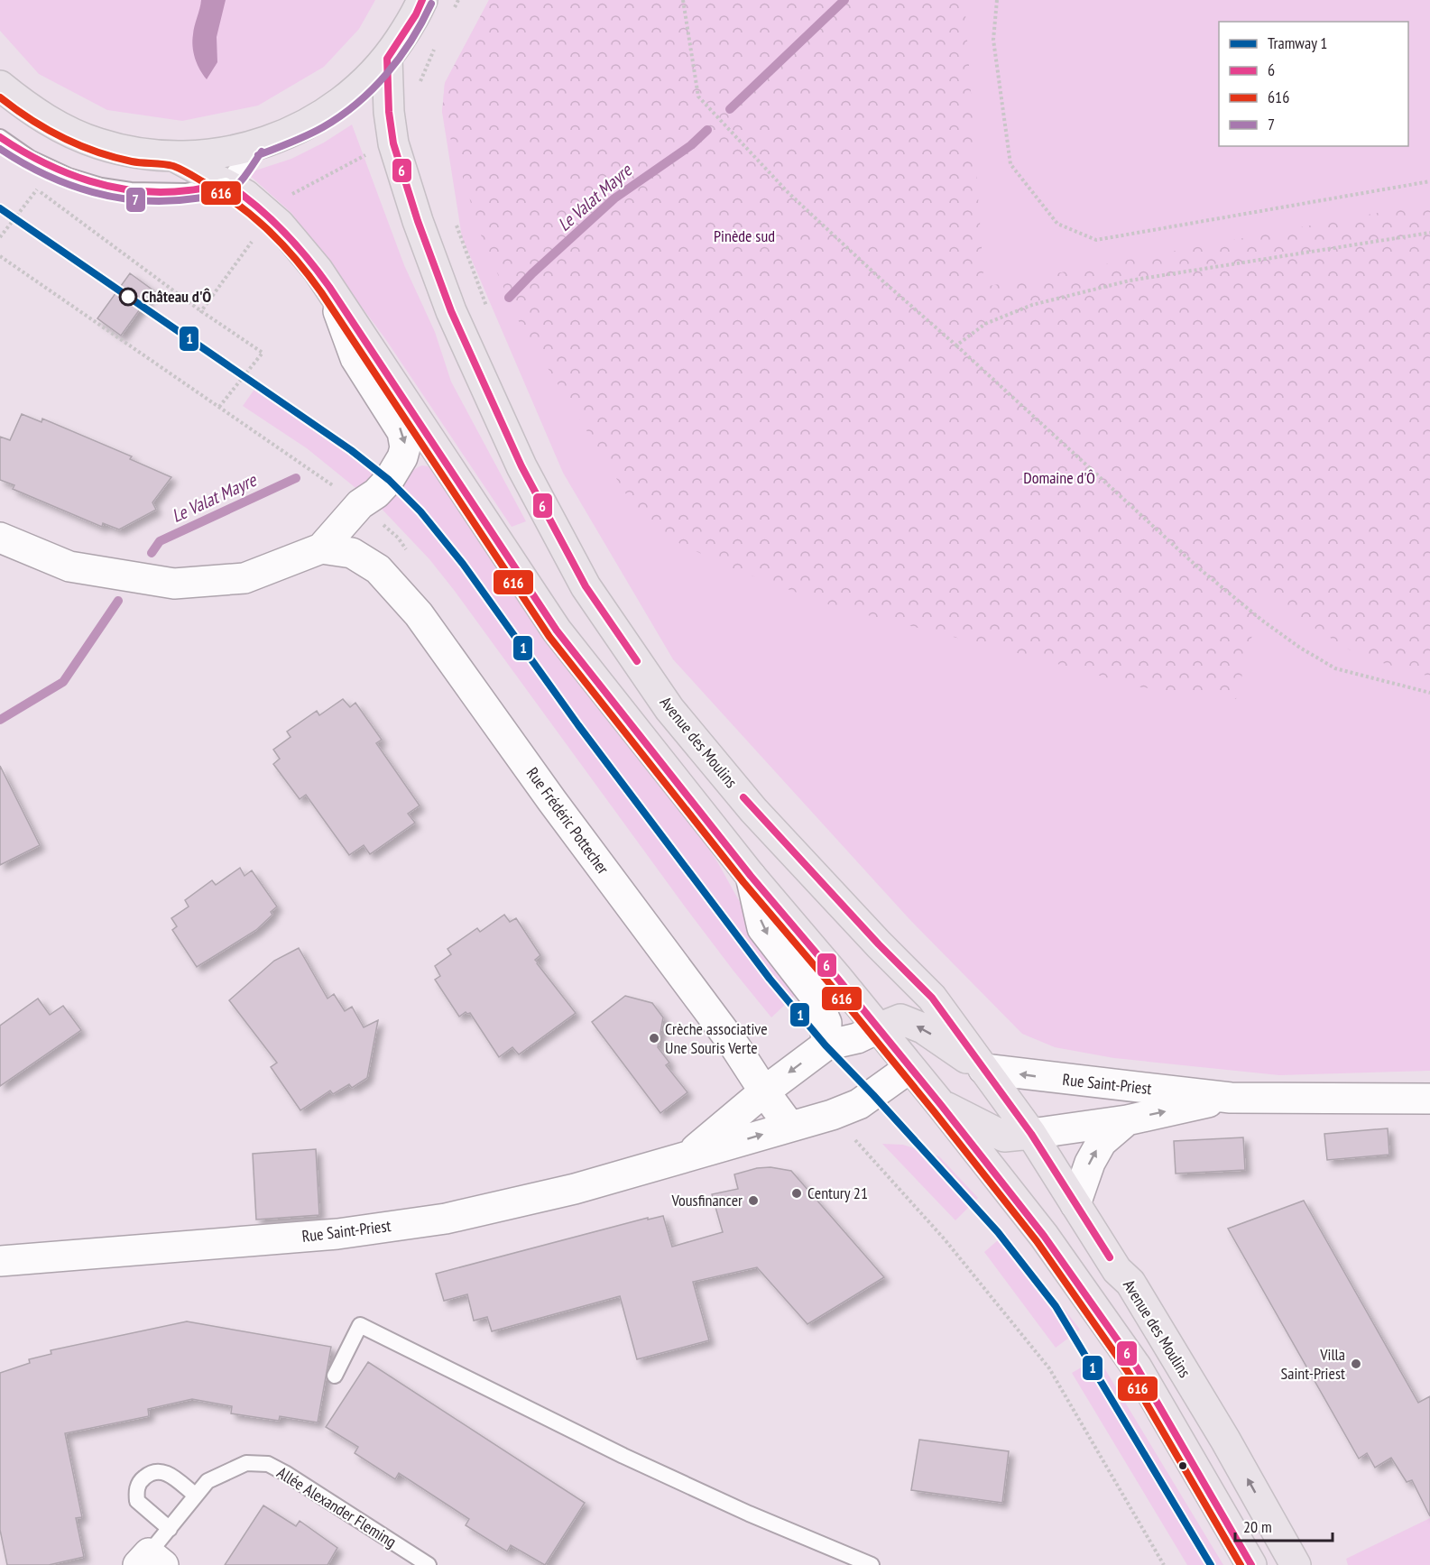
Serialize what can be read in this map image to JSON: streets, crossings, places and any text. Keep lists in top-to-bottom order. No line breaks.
{"streets":{"main road":["Avenue des Moulins"],"street":["Rue Frédéric Pottecher","Rue Saint-Priest"],"lane":["Allée Alexander Fleming"]},"crossings":[["Avenue des Moulins","Rue Saint-Priest"],["Rue Frédéric Pottecher","Rue Saint-Priest"]],"water":["Le Valat Mayre"],"parks":["Pinède sud","Domaine d'Ô"],"places":["Château d'Ô","Crèche associative Une Souris Verte","Century 21","Vousfinancer","Villa Saint-Priest"],"lines":["transit line 6","transit line 7","transit line 616","tram line 1"],"legend":["Tramway 1","6","616","7"],"scale_bar":"20 m"}
